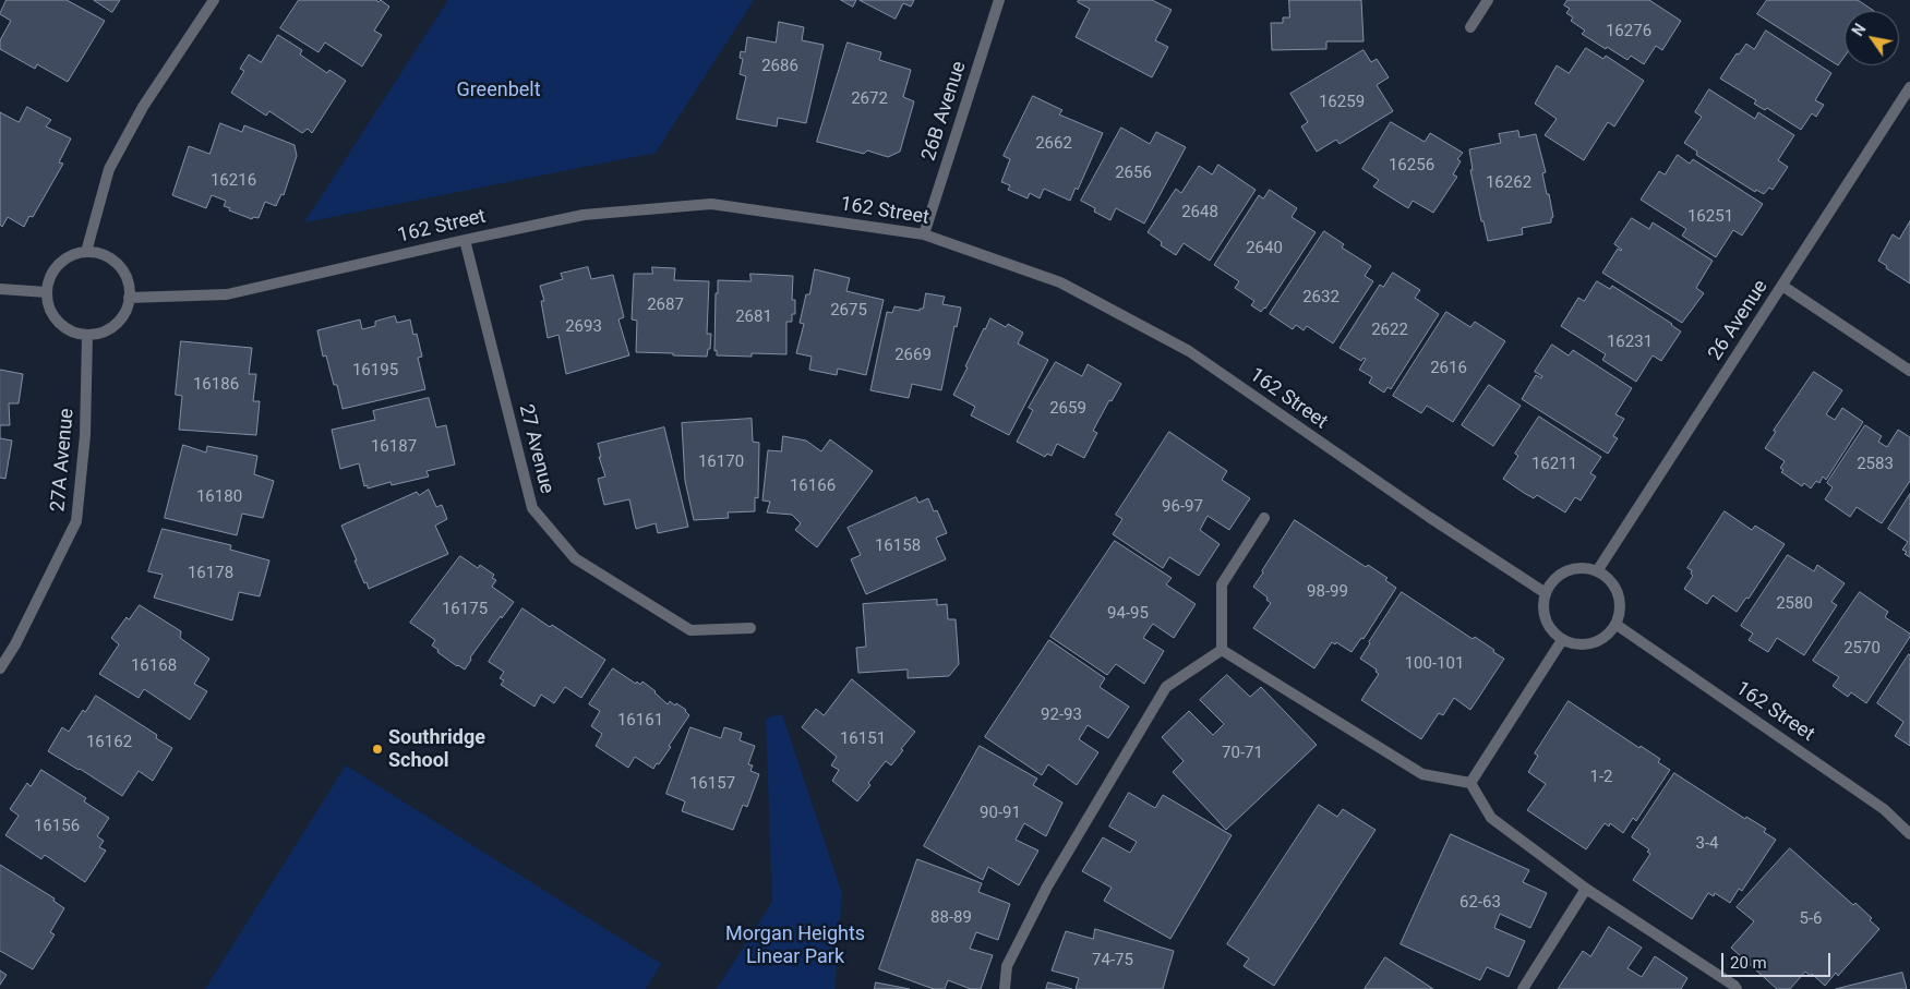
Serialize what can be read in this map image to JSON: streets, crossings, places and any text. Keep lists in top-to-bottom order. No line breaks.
{"streets":{"street":["26B Avenue","162 Street","26 Avenue","27 Avenue","27A Avenue"]},"crossings":[["26B Avenue","162 Street"],["162 Street","26 Avenue"],["162 Street","27 Avenue"],["162 Street","27A Avenue"]],"parks":["Greenbelt","Morgan Heights Linear Park"],"places":["Southridge School"],"house_numbers":["16276","2686","2672","16259","2662","16256","2656","16216","16262","2648","16251","2640","2632","2687","2675","2681","2693","2622","16231","2669","2616","16195","16186","2659","16187","16170","16211","2583","16166","16180","96-97","16158","16178","98-99","2580","16175","94-95","2570","100-101","16168","92-93","16161","16151","16162","70-71","1-2","16157","90-91","16156","3-4","62-63","88-89","5-6","74-75"],"scale_bar":"20 m","north":"top left"}
